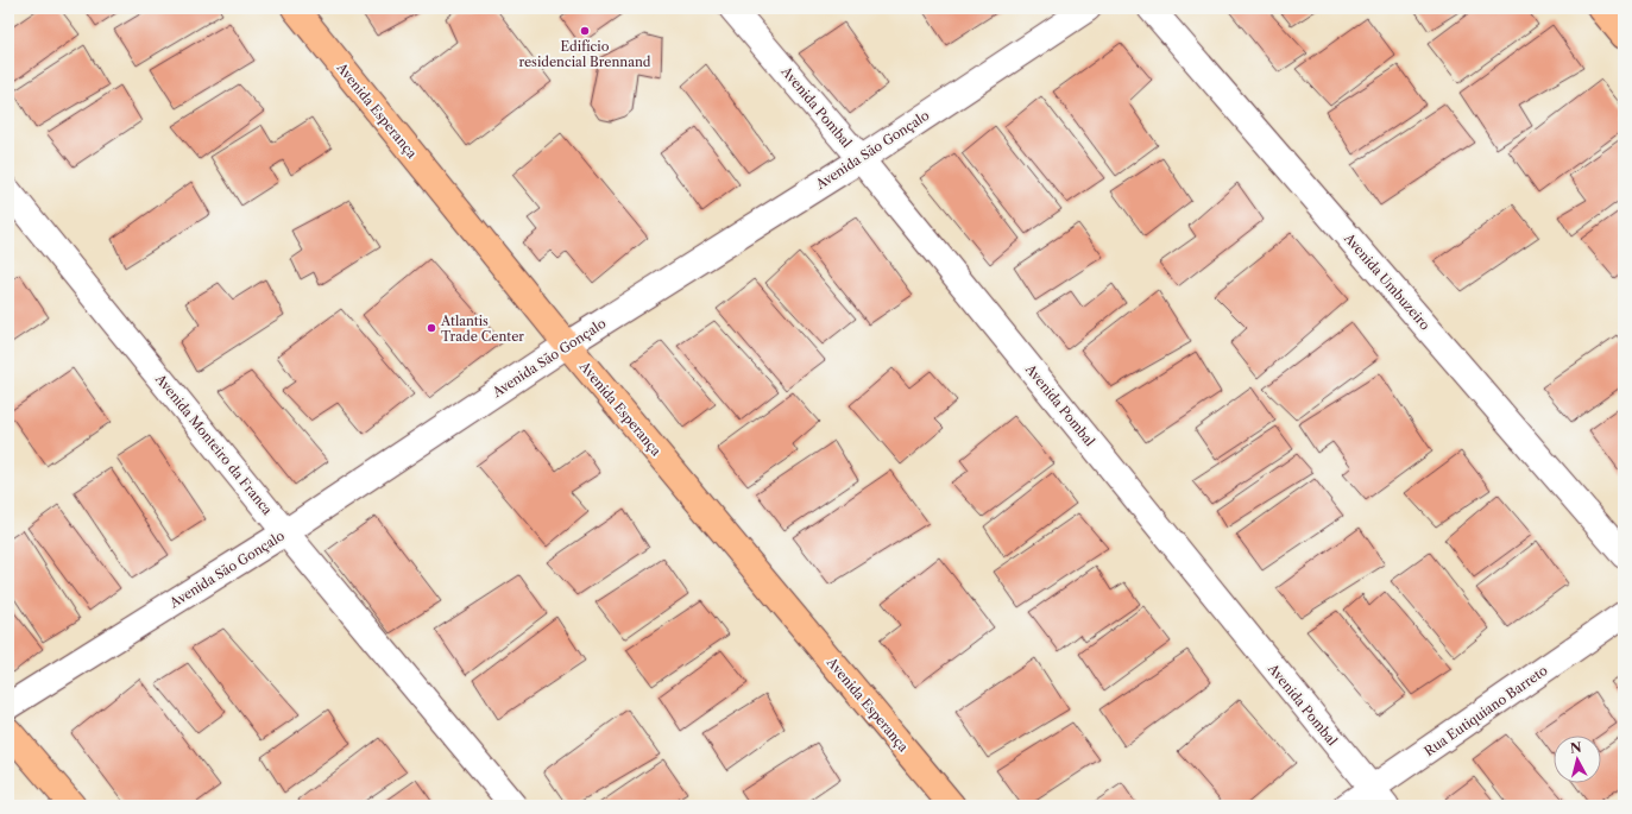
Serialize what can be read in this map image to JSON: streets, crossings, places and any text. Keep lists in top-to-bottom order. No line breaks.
{"streets":{"main road":["Avenida Esperança"],"street":["Avenida Pombal","Avenida São Gonçalo","Avenida Umbuzeiro","Avenida Monteiro da Franca","Rua Eutiquiano Barreto"]},"crossings":[["Avenida Pombal","Avenida São Gonçalo"],["Avenida Pombal","Rua Eutiquiano Barreto"],["Avenida Esperança","Avenida São Gonçalo"],["Avenida São Gonçalo","Avenida Monteiro da Franca"]],"places":["Edifício residencial Brennand","Atlantis Trade Center"],"north":"top"}
